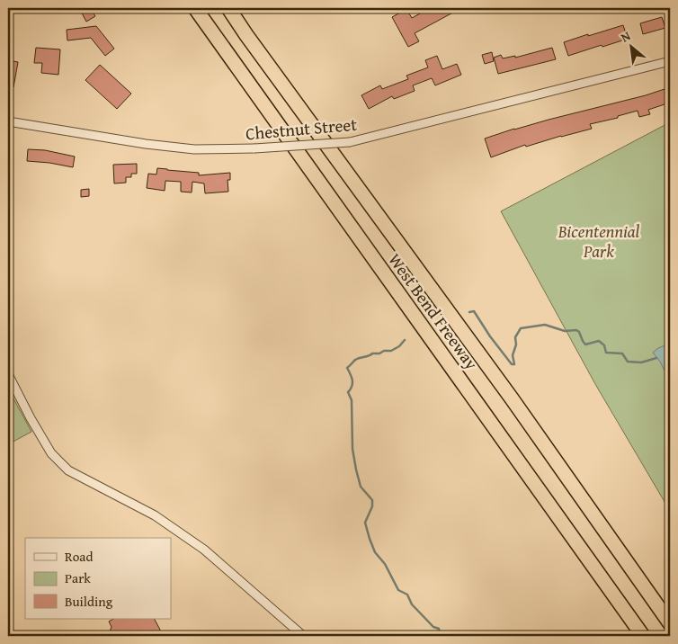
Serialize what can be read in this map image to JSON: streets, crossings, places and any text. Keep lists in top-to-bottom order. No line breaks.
{"streets":{"highway":["West Bend Freeway"],"street":["Chestnut Street"]},"parks":["Bicentennial Park"],"legend":["Road","Park","Building"],"north":"top left"}
